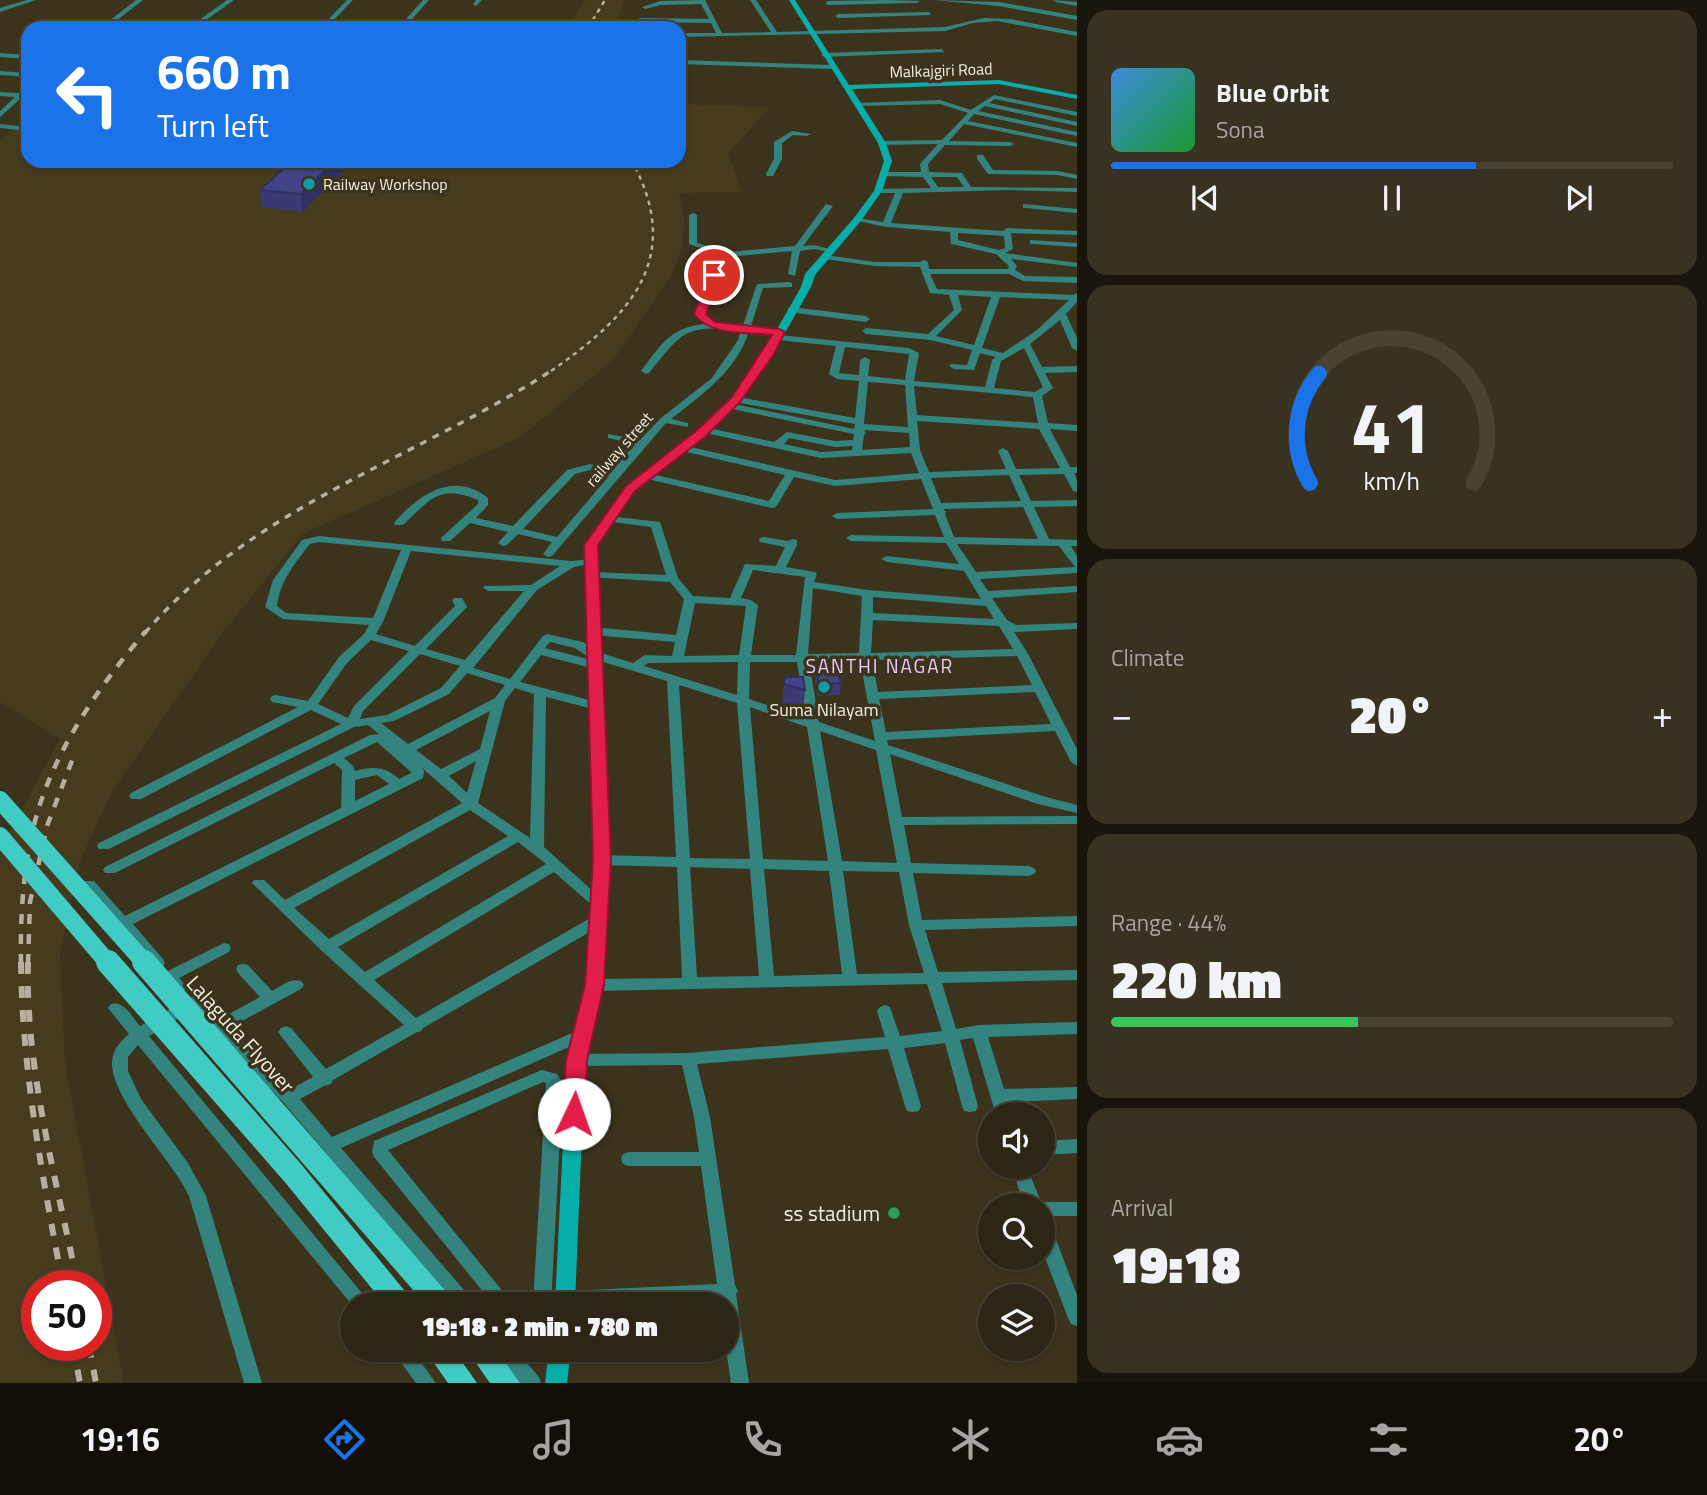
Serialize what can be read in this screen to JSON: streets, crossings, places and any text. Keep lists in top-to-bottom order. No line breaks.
{"streets":{"main road":["Malkajgiri Road","Lalaguda Flyover"],"street":["railway street"]},"districts":["SANTHI NAGAR"],"places":["Railway Workshop","Suma Nilayam","ss stadium"],"page":{"turn":["660 m","Turn left"],"song":["Blue Orbit","Sona"],"tile":["Climate",["Range · 44%","220 km"],["Arrival","19:18"]],"heat":["−","20°","+"],"limit":"50","trip":"19:18 · 2 min · 780 m","tabs":["19:16","20°"],"gauge":["41","km/h"]}}
